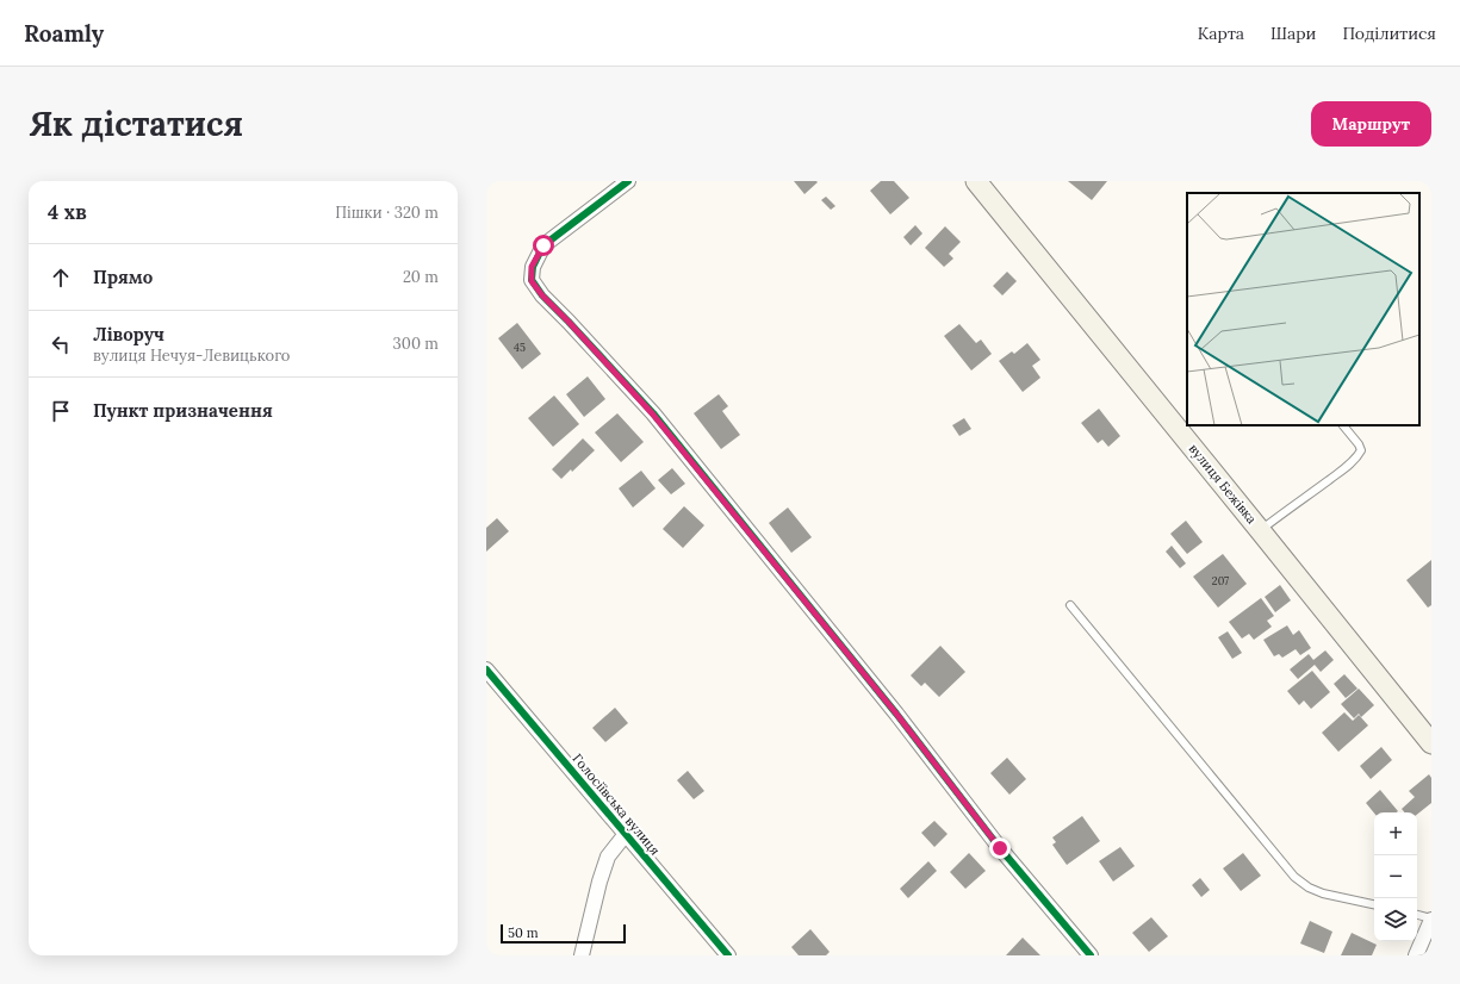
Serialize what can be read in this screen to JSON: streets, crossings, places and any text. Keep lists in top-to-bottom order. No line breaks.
{"streets":{"main road":["вулиця Бежівка"],"street":["Голосіївська вулиця"]},"house_numbers":["45","207"],"scale_bar":"50 m","page":{"header":"Roamly","nav":["Карта","Шари","Поділитися"],"buttons":"Маршрут","title":"Як дістатися","heading":["4 хв","Пішки · 320 m"],"list":[["Прямо","20 m"],["Ліворуч","вулиця Нечуя-Левицького","300 m"],"Пункт призначення"],"map_buttons":["+","−"],"scale":"50 m"}}
